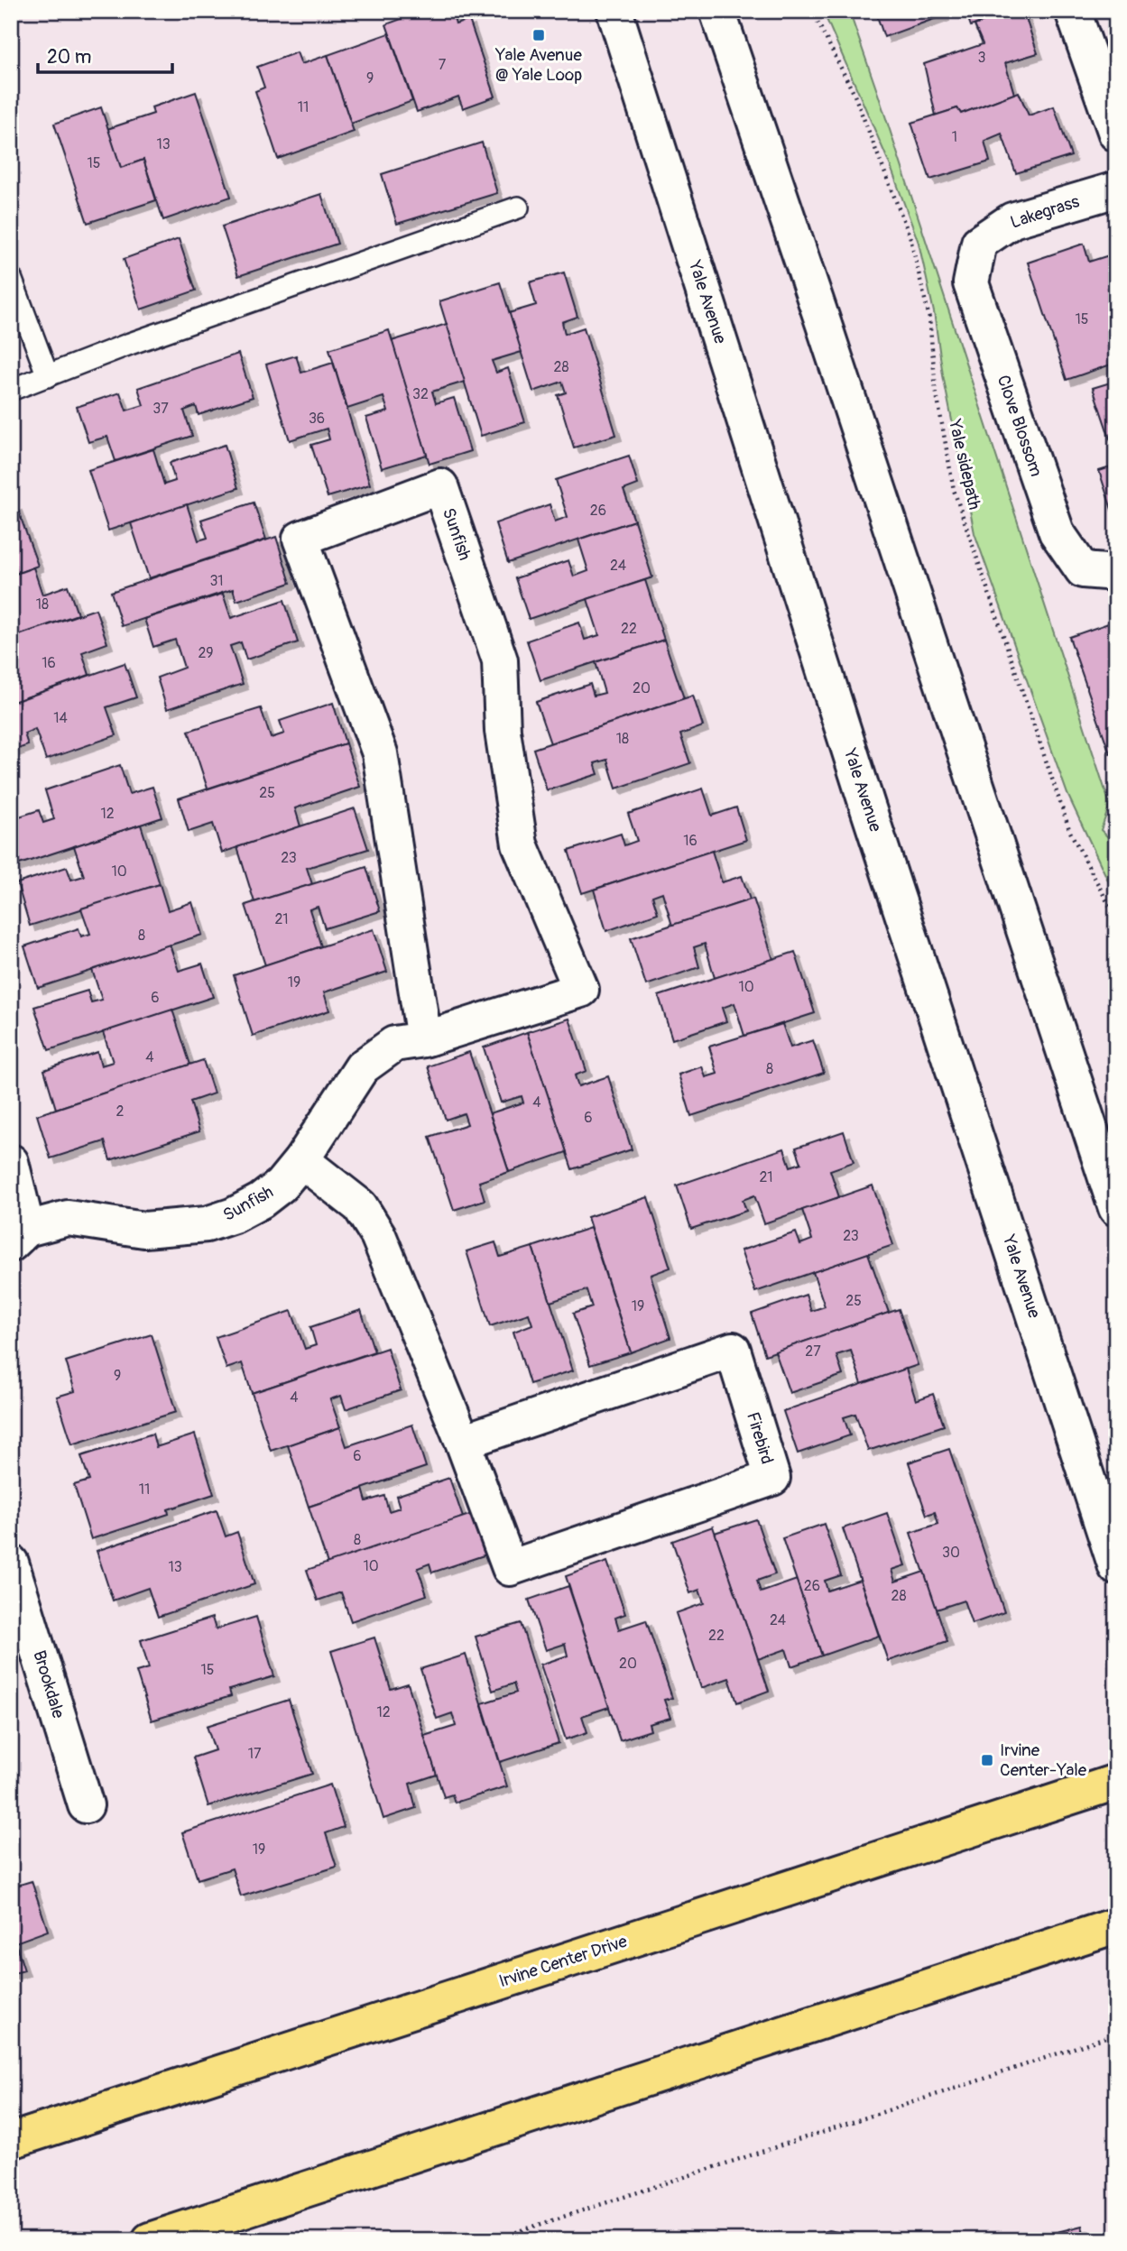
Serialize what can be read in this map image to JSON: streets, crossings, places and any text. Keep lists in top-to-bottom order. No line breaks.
{"streets":{"main road":["Irvine Center Drive"],"street":["Lakegrass","Yale Avenue","Clove Blossom","Sunfish","Firebird","Brookdale"],"path":["Yale sidepath"]},"crossings":[["Lakegrass","Clove Blossom"],["Sunfish","Firebird"]],"places":{"transit":["Yale Avenue @ Yale Loop","Irvine Center-Yale"]},"house_numbers":["3","7","9","11","1","13","15","15","28","32","37","36","26","24","31","18","22","29","16","20","14","18","25","12","16","23","10","21","8","19","10","6","4","8","4","2","6","21","23","25","19","27","9","4","6","11","8","30","10","13","26","28","24","22","20","15","12","17","19"],"scale_bar":"20 m"}
